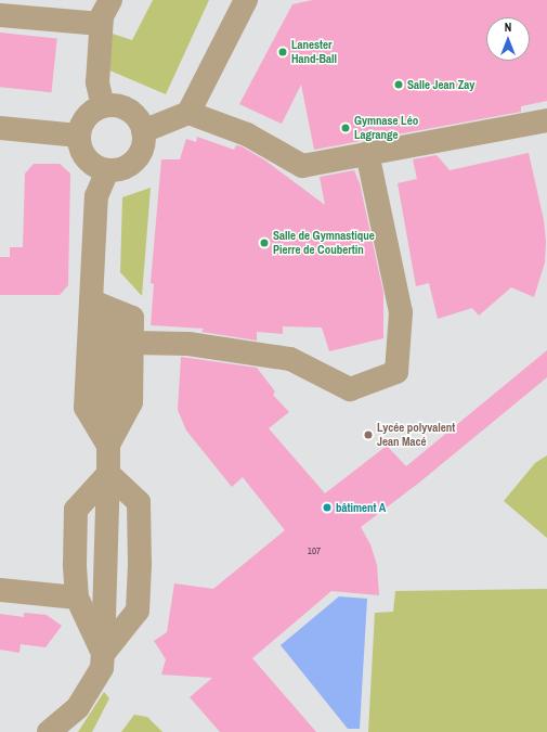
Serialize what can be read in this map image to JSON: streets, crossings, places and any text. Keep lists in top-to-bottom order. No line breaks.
{"places":["Lanester Hand-Ball","Salle Jean Zay","Gymnase Léo Lagrange","Salle de Gymnastique Pierre de Coubertin","Lycée polyvalent Jean Macé","bâtiment A"],"house_numbers":["107"],"north":"top"}
